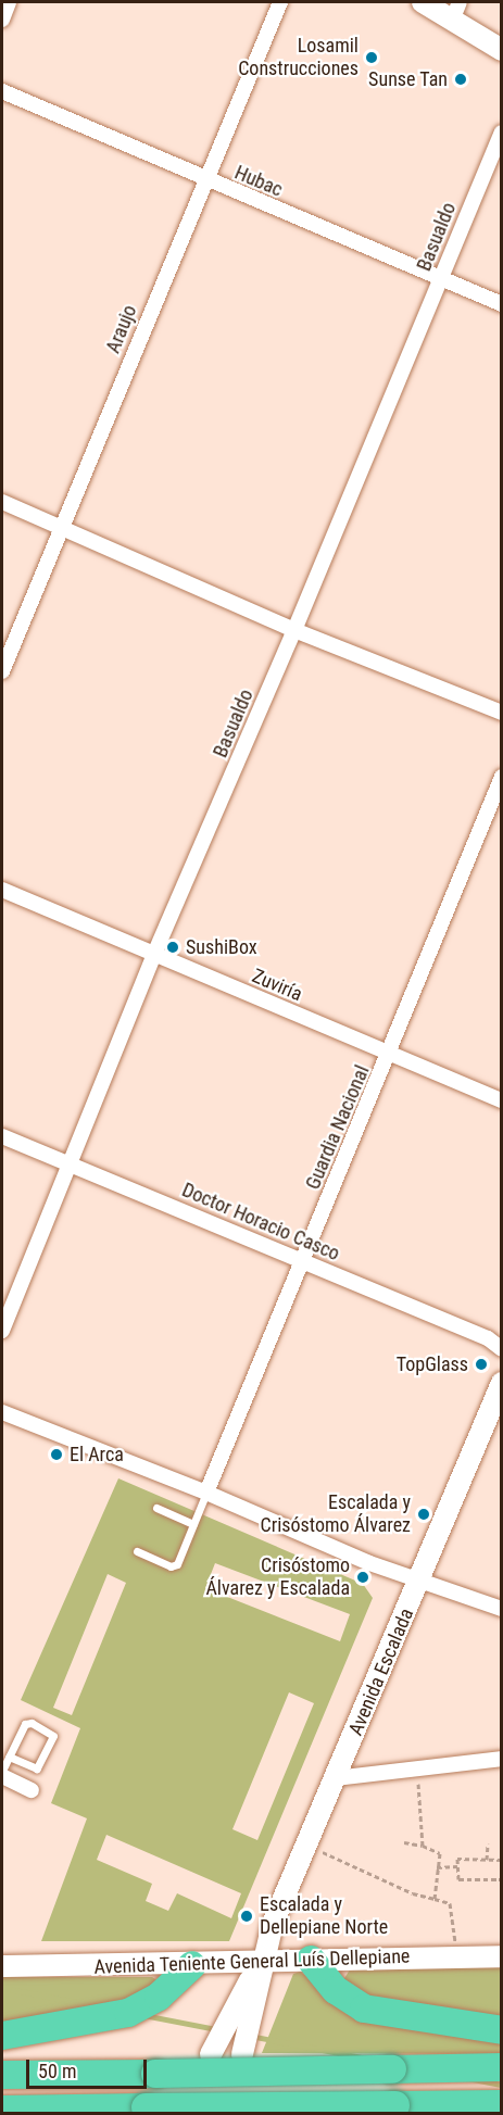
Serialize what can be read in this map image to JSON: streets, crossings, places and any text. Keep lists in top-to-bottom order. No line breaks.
{"streets":{"main road":["Avenida Escalada","Avenida Teniente General Luís Dellepiane"],"street":["Hubac","Basualdo","Araujo","Zuviría","Guardia Nacional","Doctor Horacio Casco"]},"crossings":[["Hubac","Basualdo"],["Hubac","Araujo"],["Basualdo","Zuviría"],["Basualdo","Doctor Horacio Casco"],["Zuviría","Guardia Nacional"],["Guardia Nacional","Doctor Horacio Casco"],["Avenida Escalada","Avenida Teniente General Luís Dellepiane"]],"places":["Losamil Construcciones","Sunse Tan","SushiBox","TopGlass","El Arca","Escalada y Crisóstomo Álvarez","Crisóstomo Álvarez y Escalada","Escalada y Dellepiane Norte"],"scale_bar":"50 m"}
